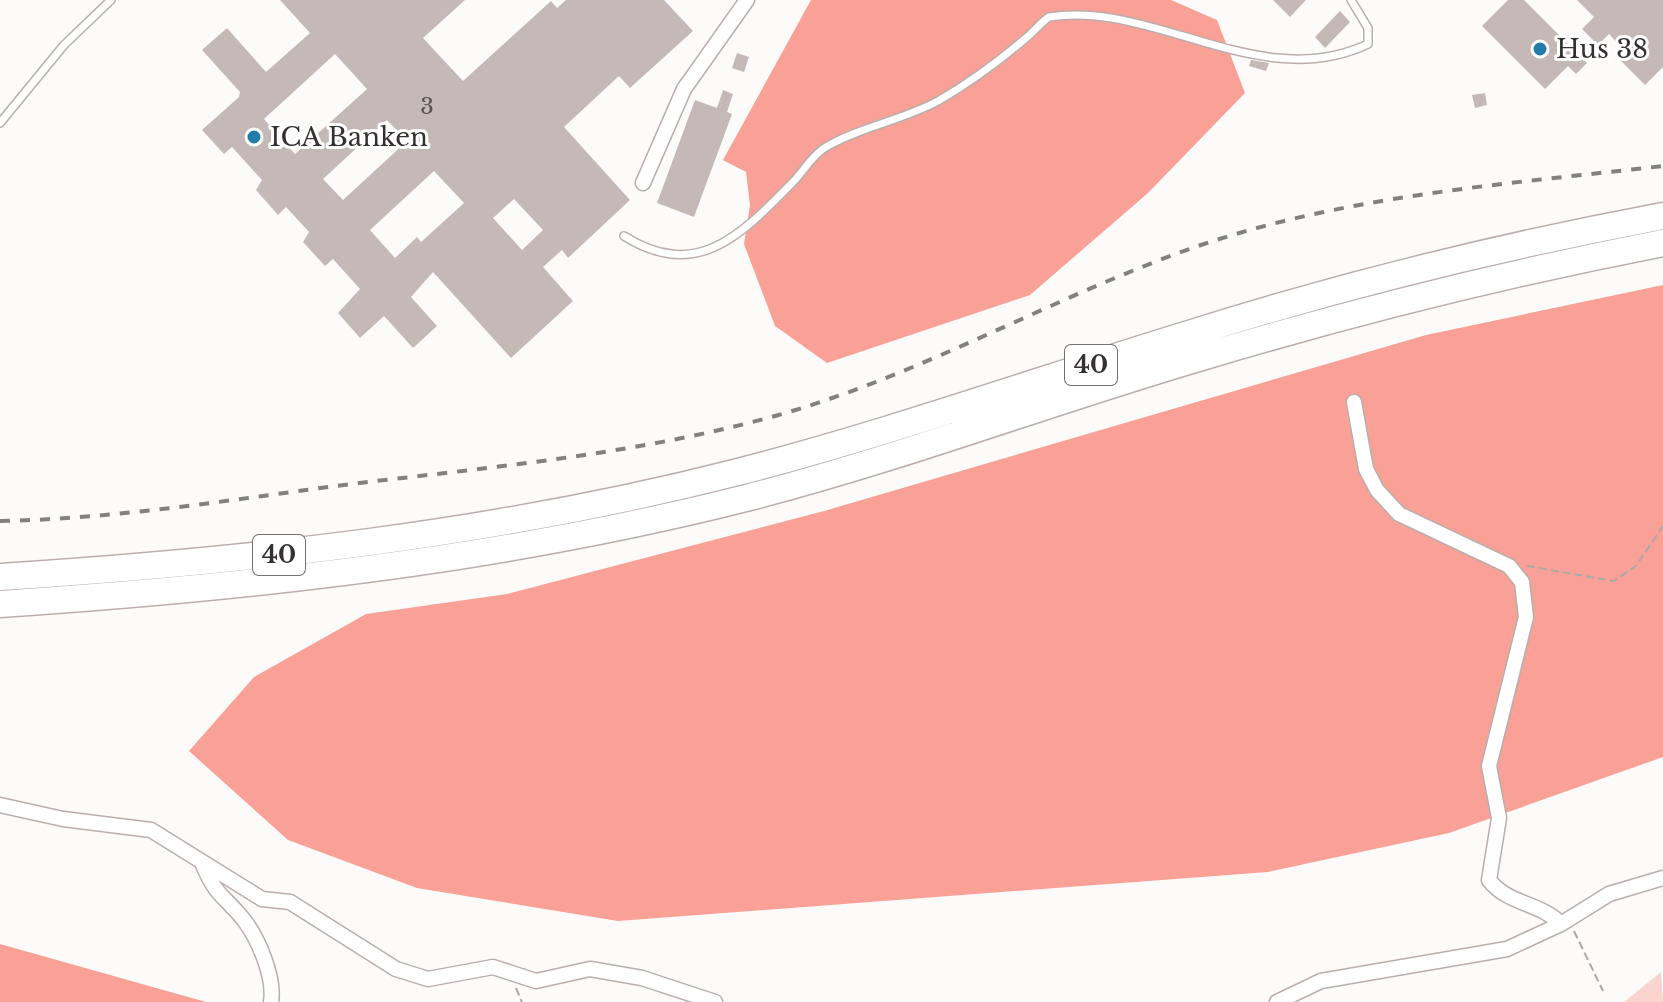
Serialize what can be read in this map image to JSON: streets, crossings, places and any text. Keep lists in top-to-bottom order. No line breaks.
{"streets":{"highway":["40"]},"places":["Hus 38","ICA Banken"],"house_numbers":["3"]}
